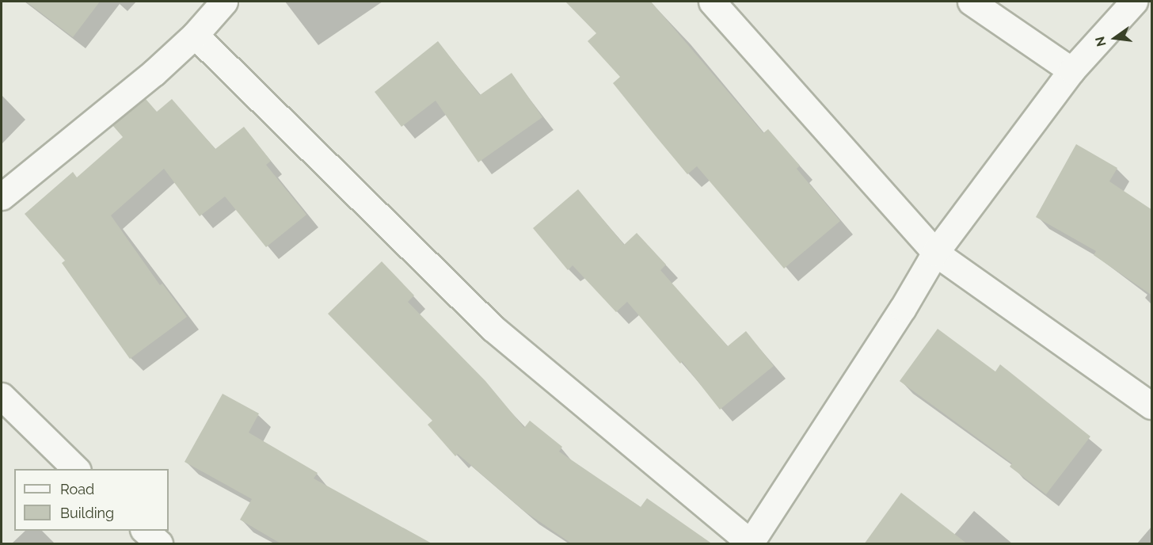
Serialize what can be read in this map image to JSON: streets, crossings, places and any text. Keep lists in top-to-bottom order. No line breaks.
{"legend":["Road","Building"],"north":"left"}
